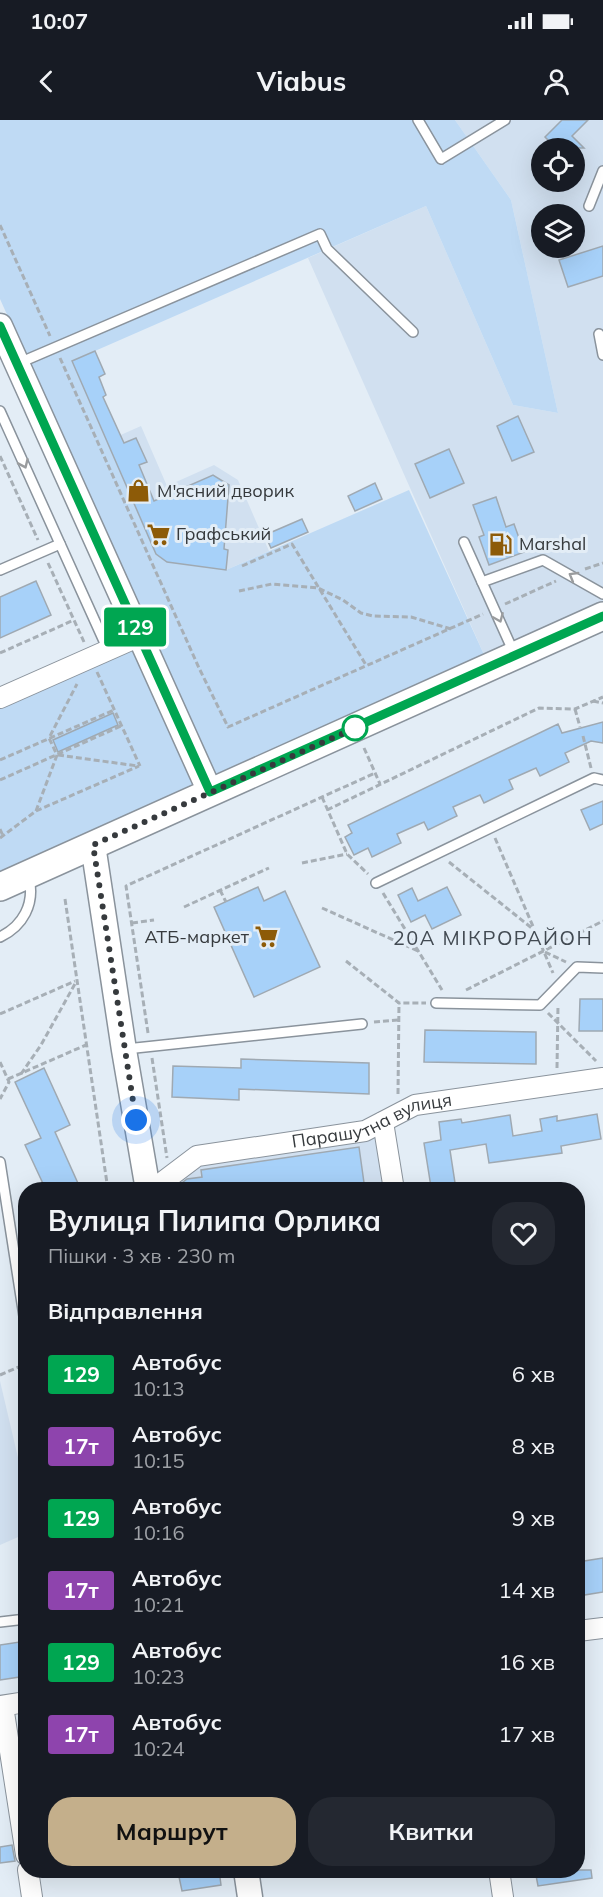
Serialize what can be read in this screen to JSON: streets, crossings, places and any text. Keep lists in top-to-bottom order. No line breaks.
{"streets":{"street":["Парашутна вулиця"]},"districts":["20А МІКРОРАЙОН"],"places":{"shop":["М'ясний дворик"],"supermarket":["Графський","АТБ-маркет"],"fuel station":["Marshal"]},"lines":["bus line 129"],"page":{"status":"10:07","header":"Viabus","on_map":"129","heading":[["Вулиця Пилипа Орлика","Пішки · 3 хв · 230 m"],"Відправлення"],"list":[{"mark":"129","name":"Автобус","note":"10:13","value":"6 хв"},{"mark":"17т","name":"Автобус","note":"10:15","value":"8 хв"},{"mark":"129","name":"Автобус","note":"10:16","value":"9 хв"},{"mark":"17т","name":"Автобус","note":"10:21","value":"14 хв"},{"mark":"129","name":"Автобус","note":"10:23","value":"16 хв"},{"mark":"17т","name":"Автобус","note":"10:24","value":"17 хв"}],"buttons":["Маршрут","Квитки"]}}
